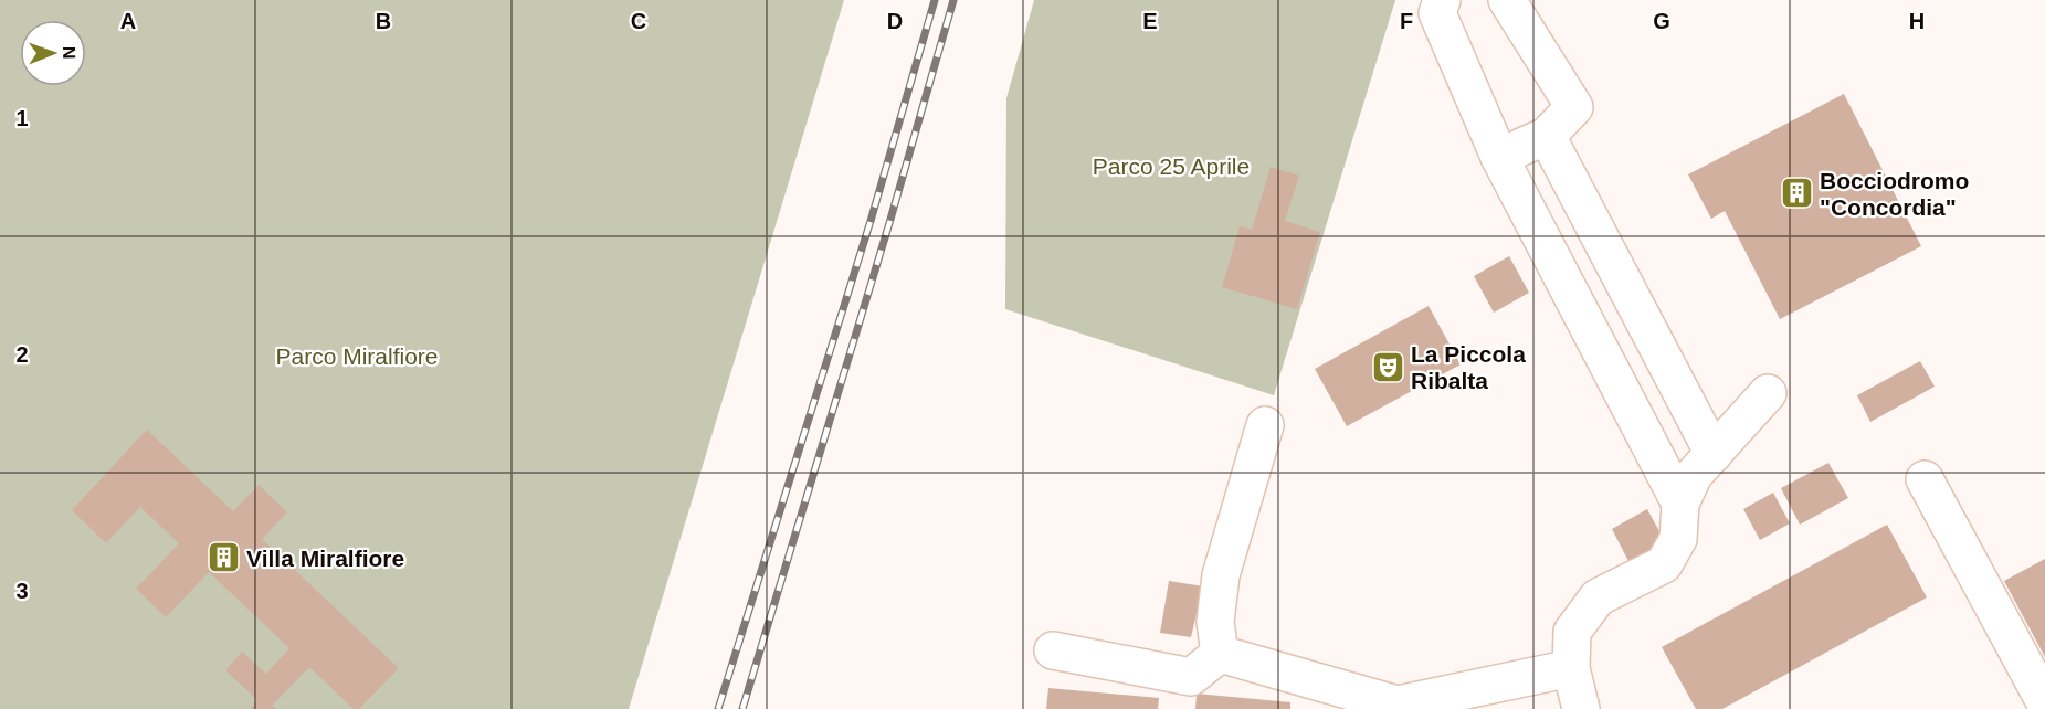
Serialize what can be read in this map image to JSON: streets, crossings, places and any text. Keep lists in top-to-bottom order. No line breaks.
{"parks":["Parco 25 Aprile","Parco Miralfiore"],"places":{"building":["Bocciodromo \"Concordia\"","Villa Miralfiore"],"theatre":["La Piccola Ribalta"]},"north":"right","grid":{"columns":["A","B","C","D","E","F","G","H"],"rows":["1","2","3"]}}
